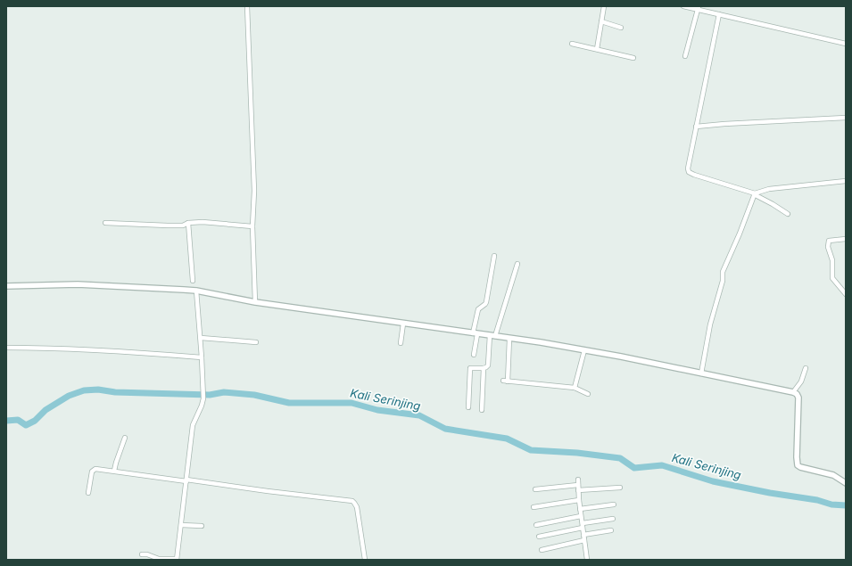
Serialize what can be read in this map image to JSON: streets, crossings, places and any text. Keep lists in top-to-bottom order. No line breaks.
{"water":["Kali Serinjing"]}
